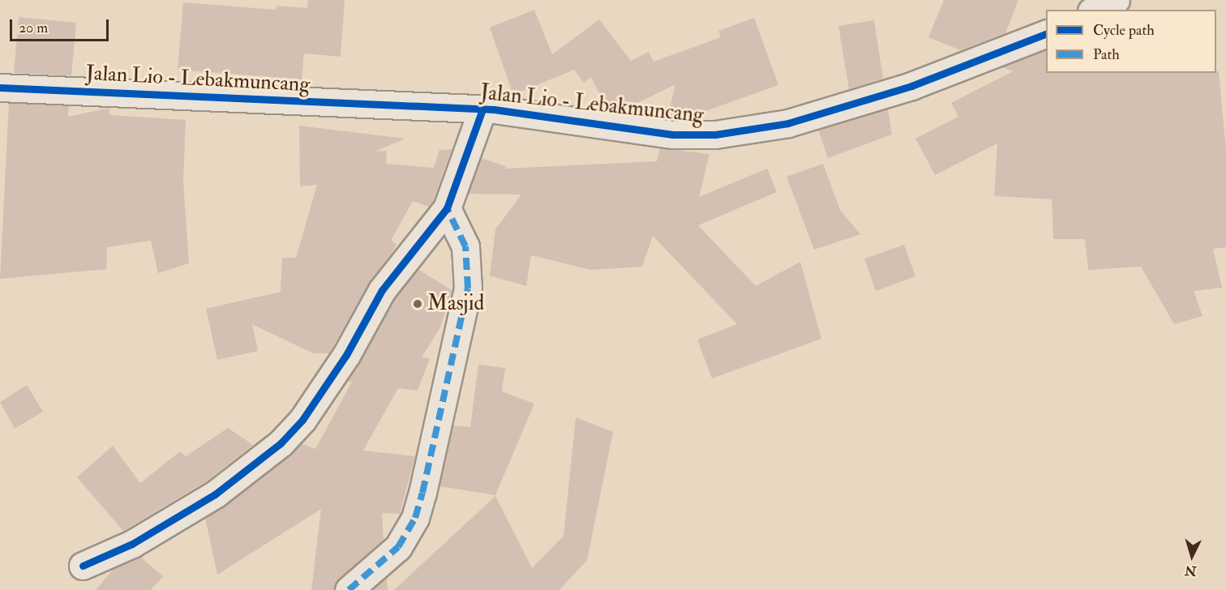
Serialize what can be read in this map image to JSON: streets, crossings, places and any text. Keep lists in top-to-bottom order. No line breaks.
{"streets":{"street":["Jalan Lio - Lebakmuncang"]},"places":["Masjid"],"legend":["Cycle path","Path"],"scale_bar":"20 m","north":"bottom"}
